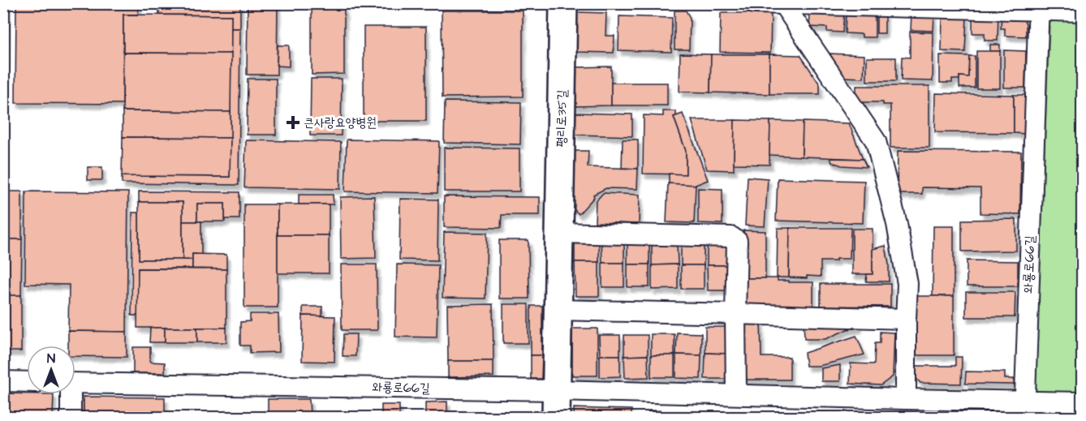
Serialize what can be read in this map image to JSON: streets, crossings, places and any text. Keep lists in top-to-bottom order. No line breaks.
{"streets":{"street":["평리로35길","와룡로66길"]},"crossings":[["평리로35길","와룡로66길"]],"places":{"health":["큰사랑요양병원"]},"north":"top"}
